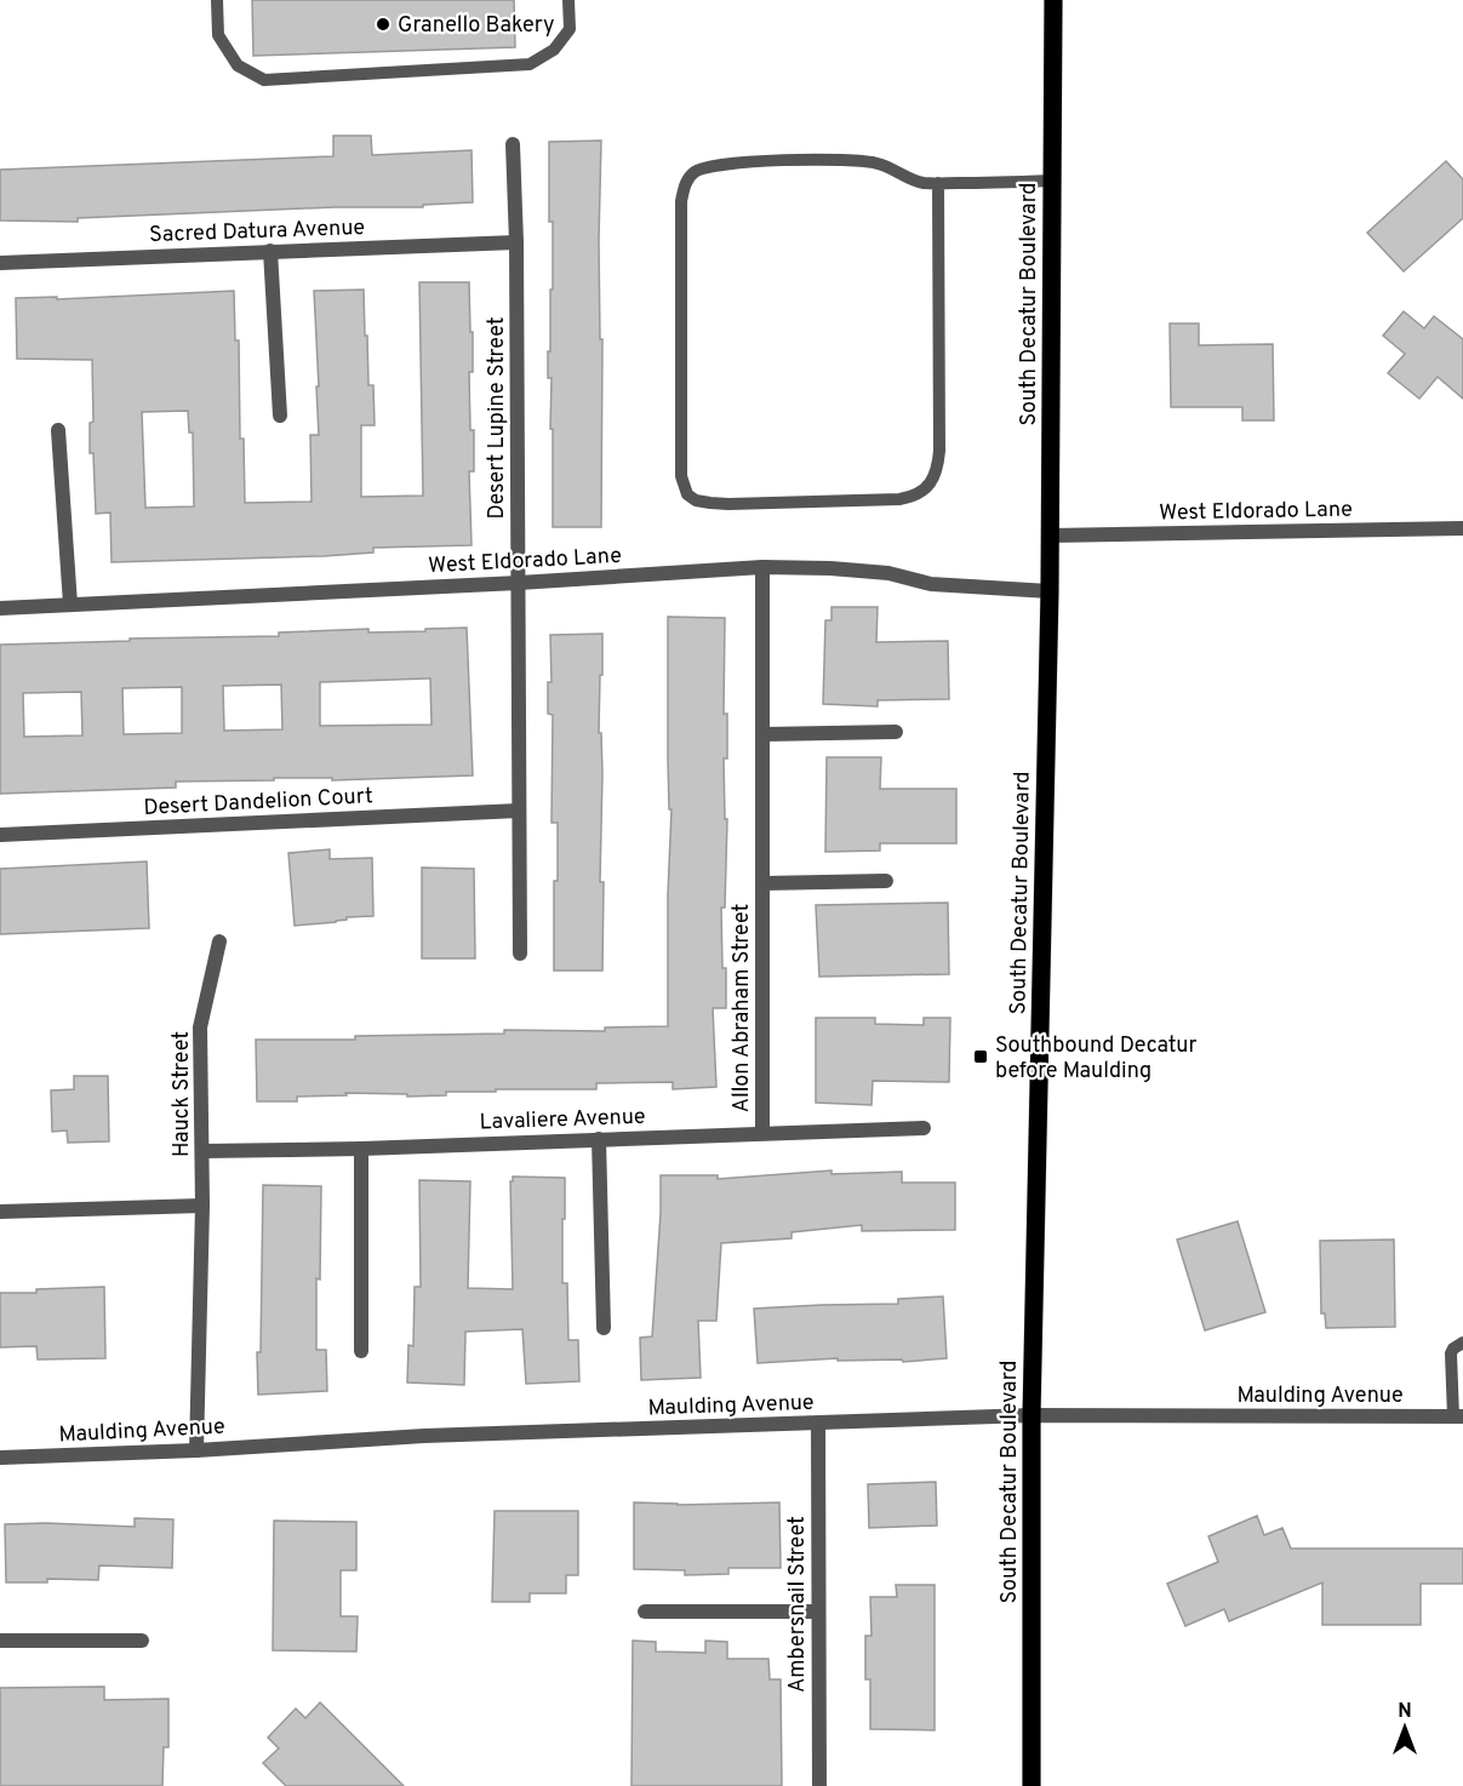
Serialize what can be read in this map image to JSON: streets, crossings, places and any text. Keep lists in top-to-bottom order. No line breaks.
{"streets":{"main road":["South Decatur Boulevard"],"street":["Sacred Datura Avenue","Desert Lupine Street","West Eldorado Lane","Desert Dandelion Court","Allon Abraham Street","Hauck Street","Lavaliere Avenue","Maulding Avenue","Ambersnail Street"]},"crossings":[["Sacred Datura Avenue","Desert Lupine Street"],["South Decatur Boulevard","West Eldorado Lane"],["South Decatur Boulevard","Maulding Avenue"],["Desert Lupine Street","West Eldorado Lane"],["Desert Lupine Street","Desert Dandelion Court"],["West Eldorado Lane","Allon Abraham Street"],["Allon Abraham Street","Lavaliere Avenue"],["Hauck Street","Lavaliere Avenue"],["Hauck Street","Maulding Avenue"],["Maulding Avenue","Ambersnail Street"]],"places":{"other":["Granello Bakery"],"transit":["Southbound Decatur before Maulding"]},"north":"top"}
